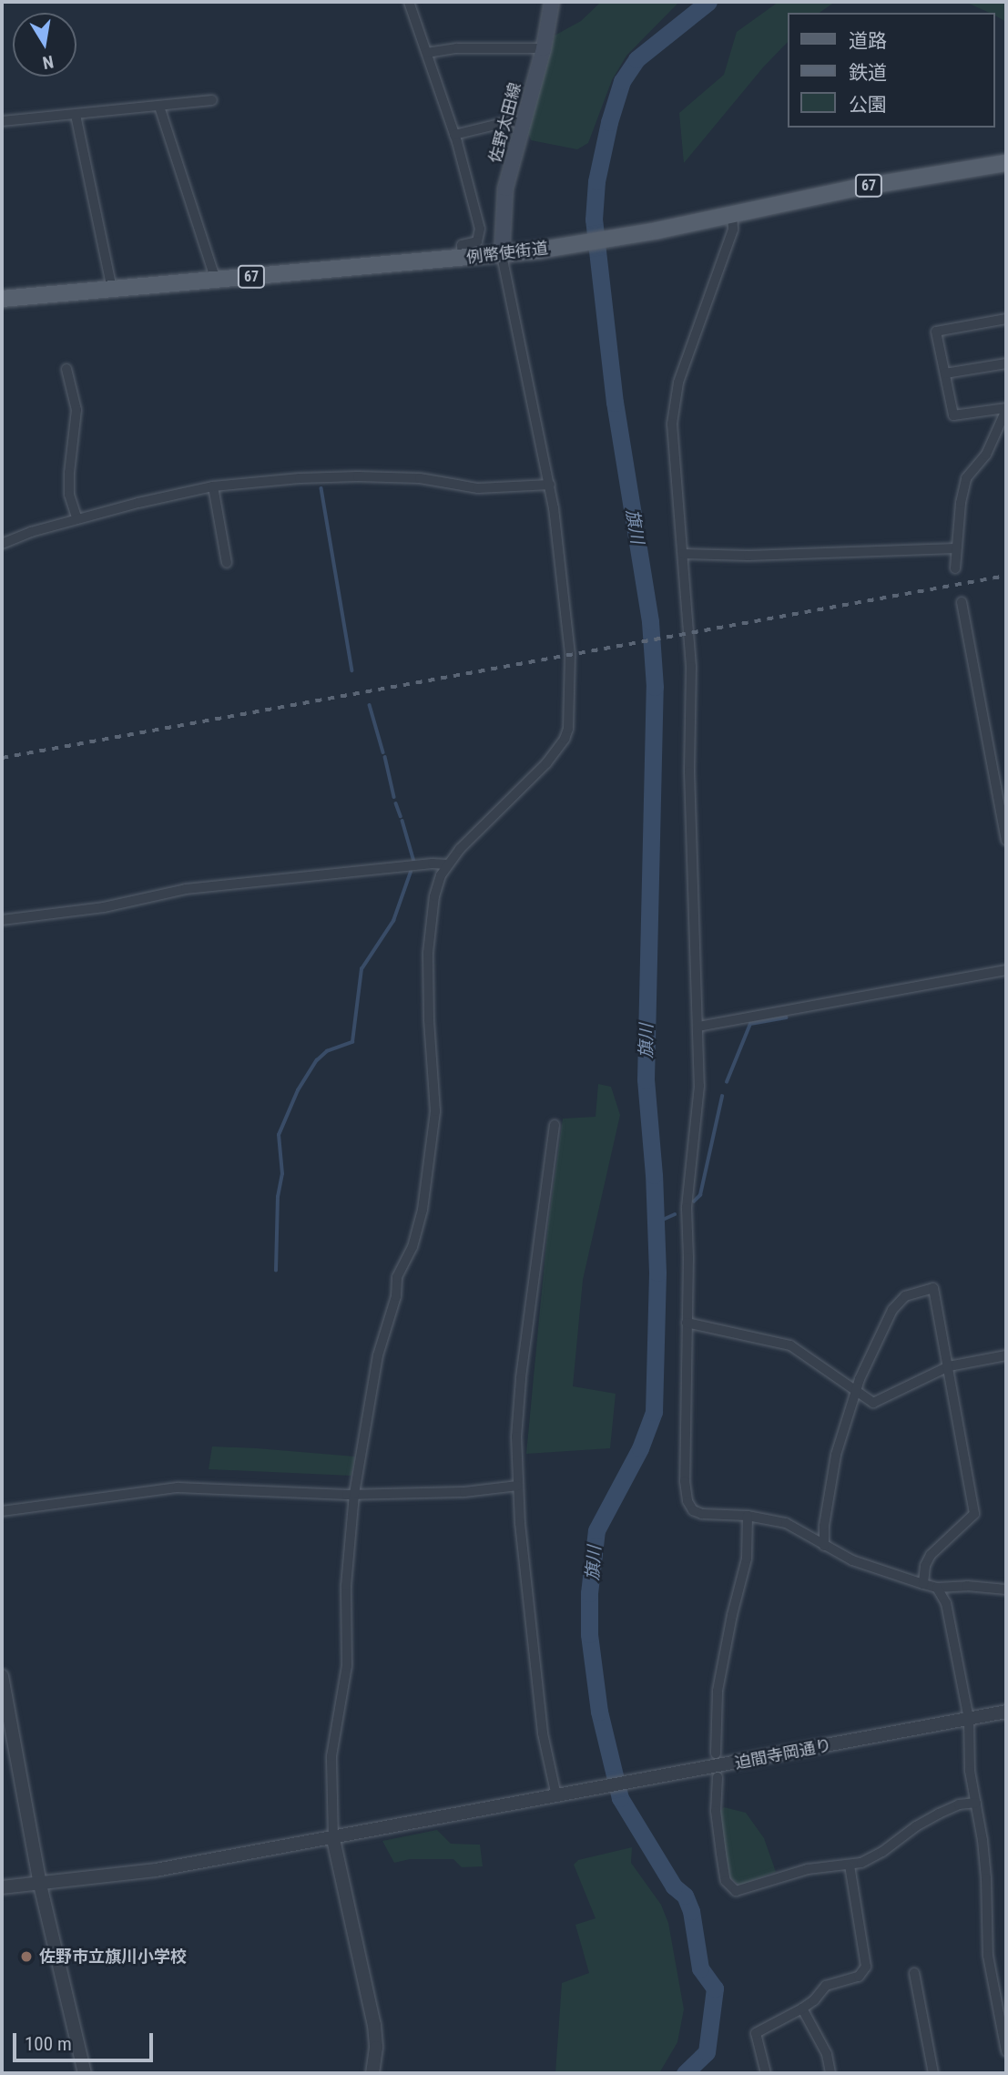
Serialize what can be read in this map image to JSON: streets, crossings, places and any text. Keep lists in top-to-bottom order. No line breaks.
{"streets":{"main road":["佐野太田線","67","例幣使街道"],"street":["迫間寺岡通り"]},"crossings":[["佐野太田線","例幣使街道"]],"water":["旗川"],"places":["佐野市立旗川小学校"],"legend":["道路","鉄道","公園"],"scale_bar":"100 m","north":"bottom"}
